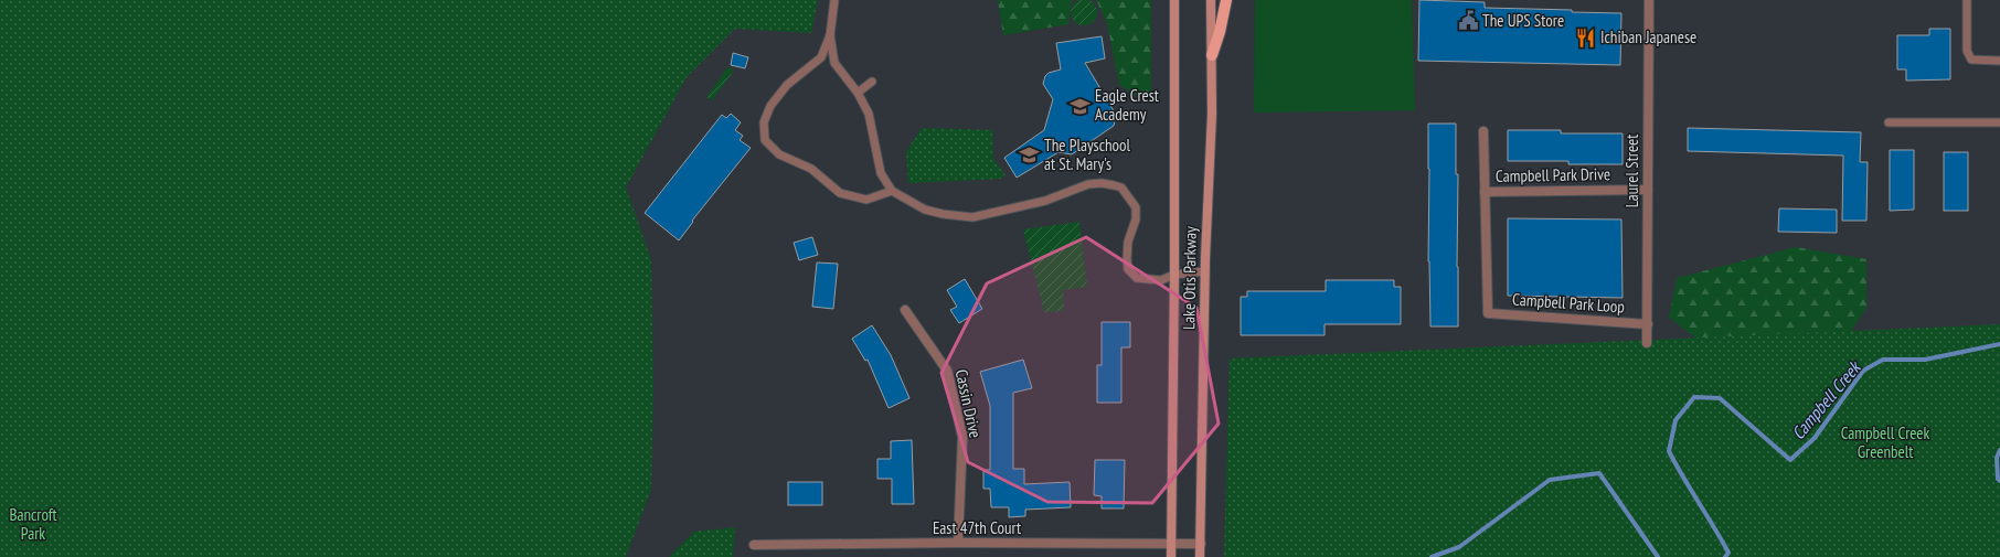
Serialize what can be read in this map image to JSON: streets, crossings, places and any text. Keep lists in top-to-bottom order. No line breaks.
{"streets":{"main road":["Lake Otis Parkway"],"street":["Laurel Street","Campbell Park Drive","Campbell Park Loop","Cassin Drive","East 47th Court"]},"crossings":[["Laurel Street","Campbell Park Drive"],["Laurel Street","Campbell Park Loop"],["Campbell Park Drive","Campbell Park Loop"],["Lake Otis Parkway","East 47th Court"],["Cassin Drive","East 47th Court"]],"water":["Campbell Creek"],"parks":["Campbell Creek Greenbelt","Bancroft Park"],"places":{"public building":["The UPS Store"],"restaurant":["Ichiban Japanese"],"school or university":["Eagle Crest Academy","The Playschool at St. Mary's"]}}
